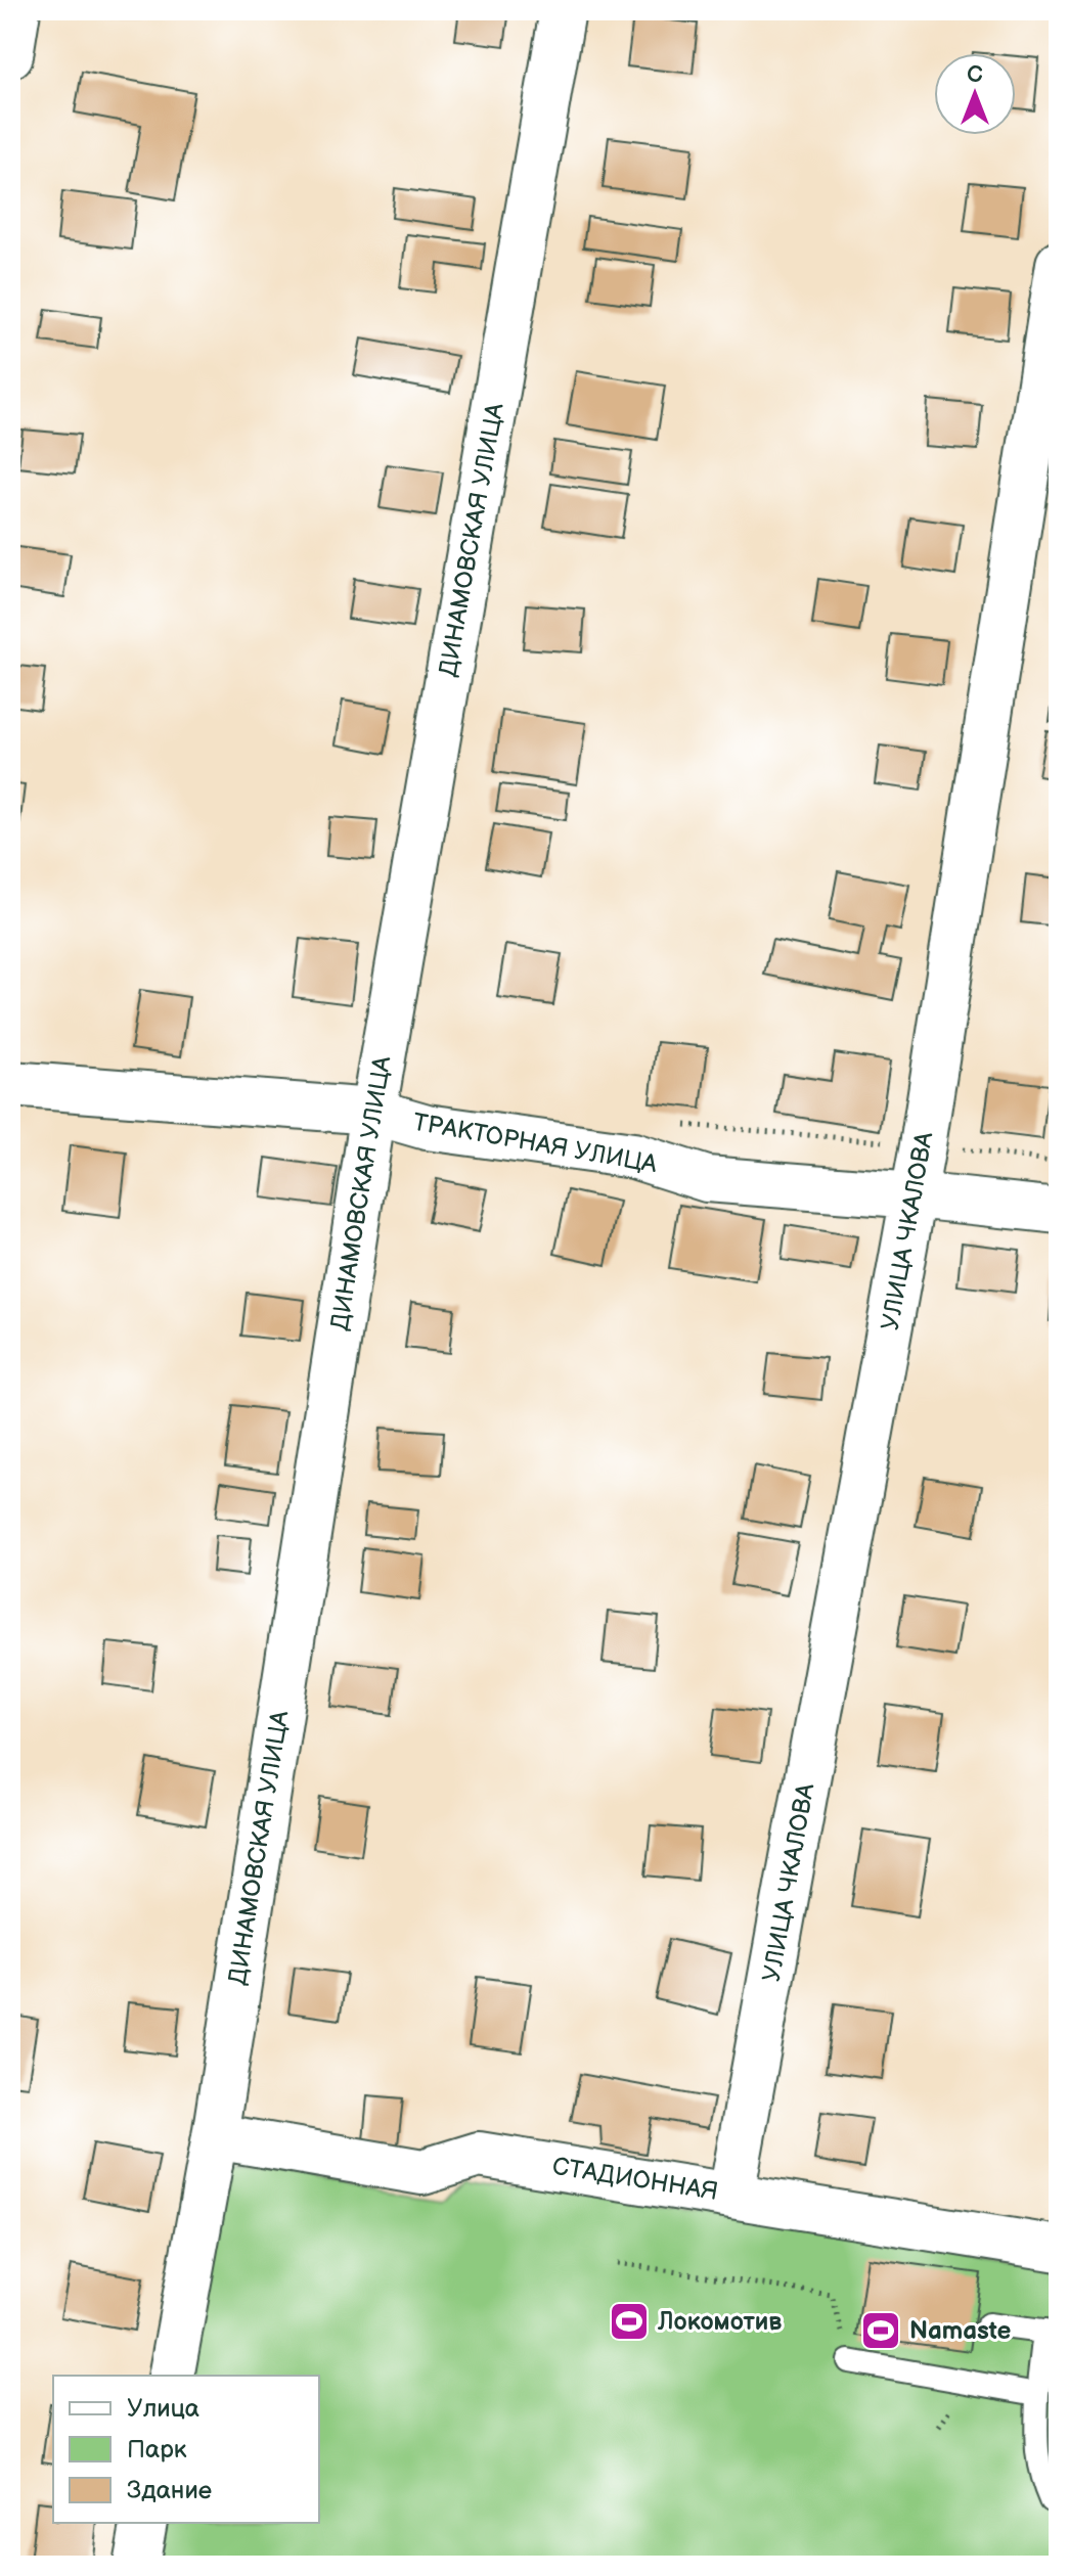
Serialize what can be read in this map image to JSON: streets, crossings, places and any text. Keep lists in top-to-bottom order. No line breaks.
{"streets":{"street":["ДИНАМОВСКАЯ УЛИЦА","ТРАКТОРНАЯ УЛИЦА","УЛИЦА ЧКАЛОВА","СТАДИОННАЯ"]},"crossings":[["ДИНАМОВСКАЯ УЛИЦА","ТРАКТОРНАЯ УЛИЦА"],["ДИНАМОВСКАЯ УЛИЦА","СТАДИОННАЯ"],["ТРАКТОРНАЯ УЛИЦА","УЛИЦА ЧКАЛОВА"],["УЛИЦА ЧКАЛОВА","СТАДИОННАЯ"]],"places":{"sports":["Локомотив","Namaste"]},"legend":["Улица","Парк","Здание"],"north":"top"}
